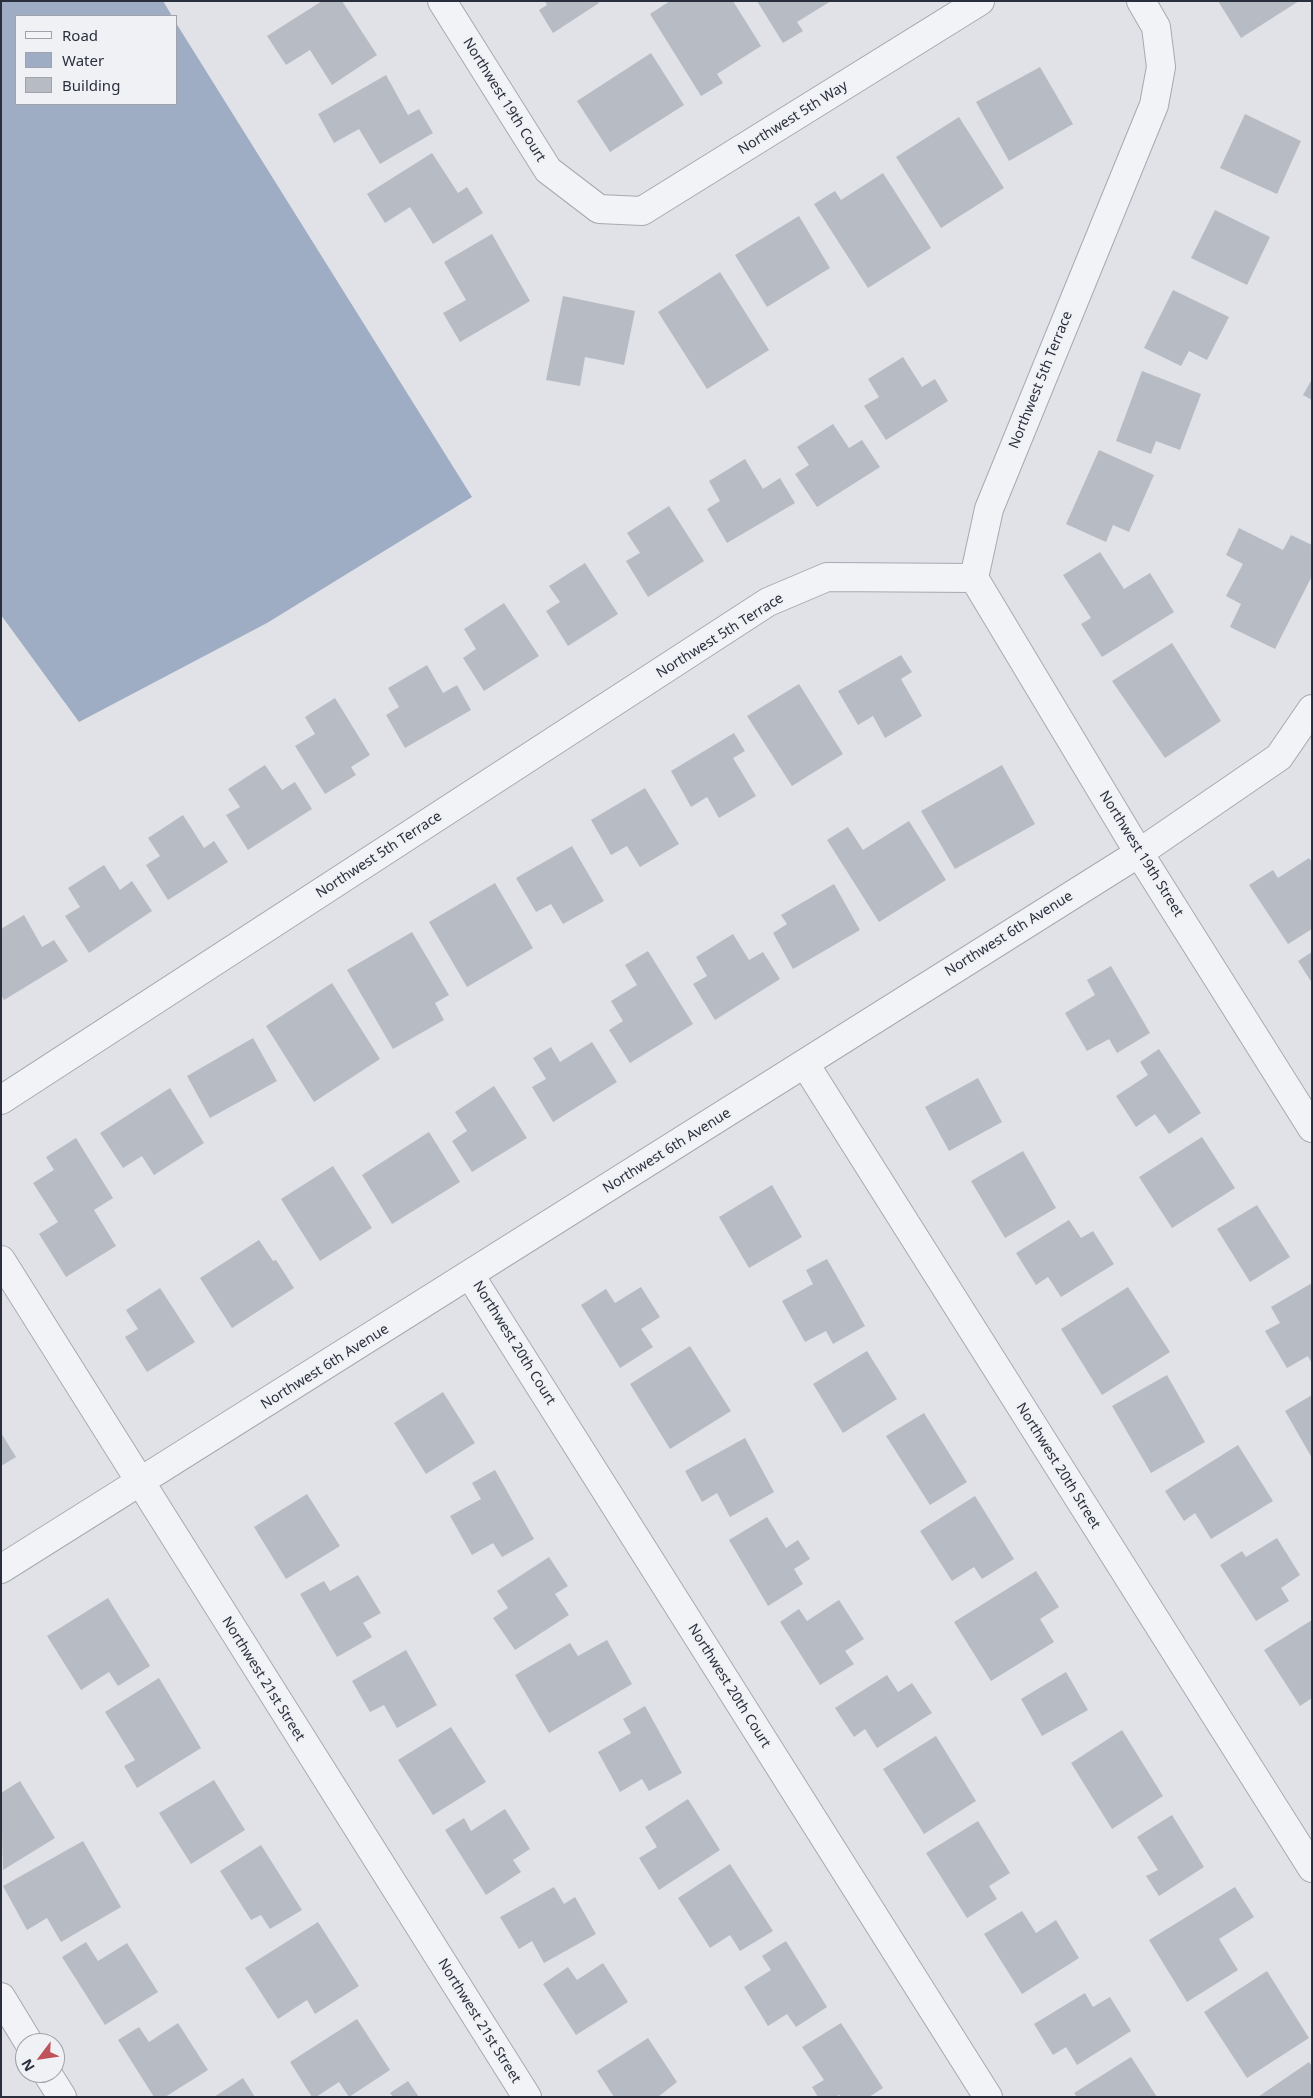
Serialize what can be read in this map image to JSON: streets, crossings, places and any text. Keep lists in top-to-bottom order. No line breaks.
{"streets":{"street":["Northwest 19th Court","Northwest 5th Way","Northwest 5th Terrace","Northwest 19th Street","Northwest 6th Avenue","Northwest 20th Court","Northwest 20th Street","Northwest 21st Street"]},"crossings":[["Northwest 19th Court","Northwest 5th Way"],["Northwest 5th Terrace","Northwest 19th Street"],["Northwest 19th Street","Northwest 6th Avenue"],["Northwest 6th Avenue","Northwest 20th Court"],["Northwest 6th Avenue","Northwest 20th Street"],["Northwest 6th Avenue","Northwest 21st Street"]],"legend":["Road","Water","Building"],"north":"bottom left"}
